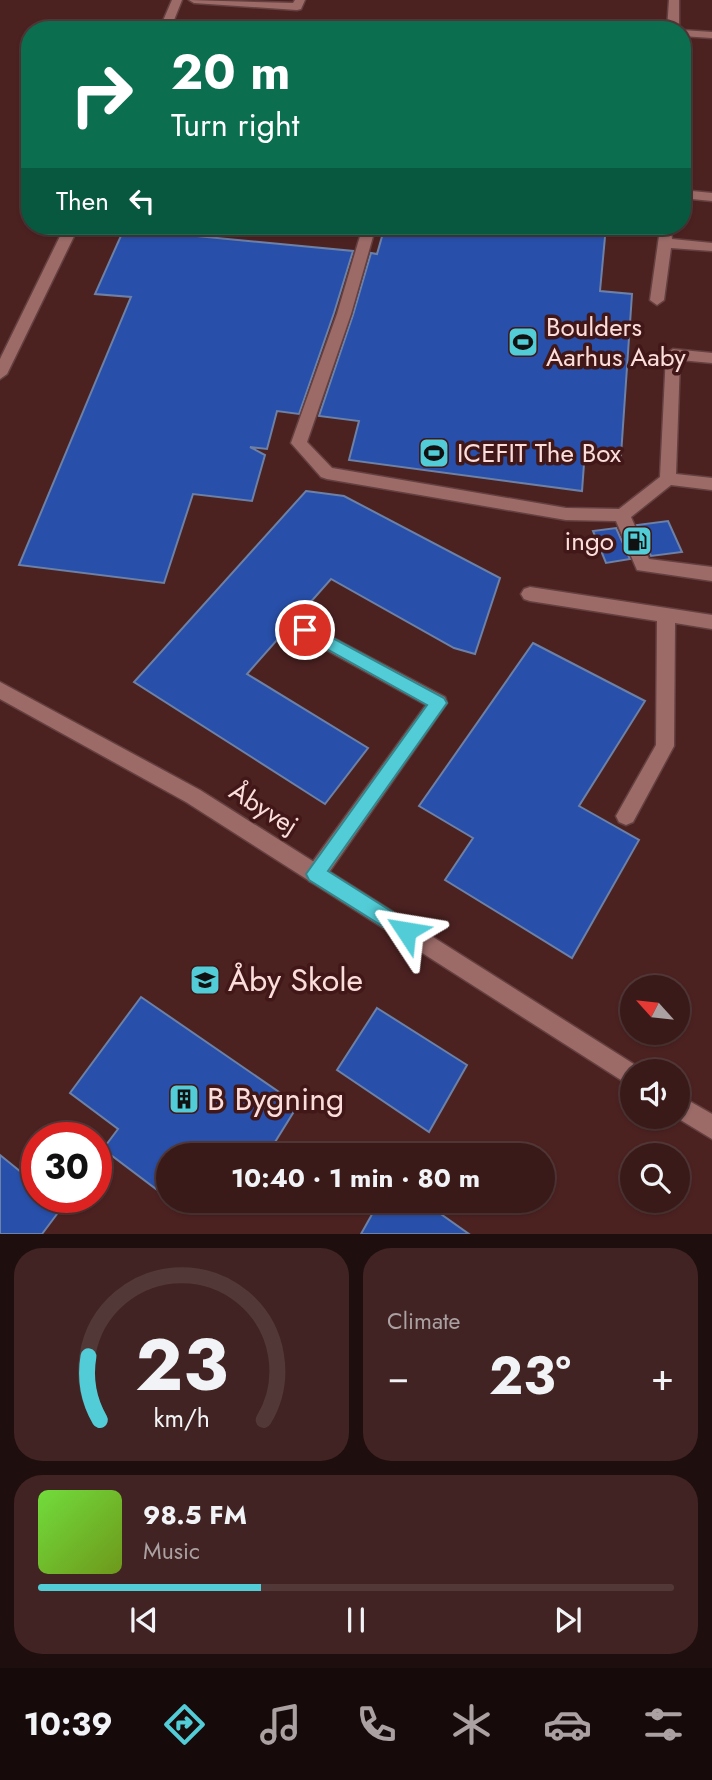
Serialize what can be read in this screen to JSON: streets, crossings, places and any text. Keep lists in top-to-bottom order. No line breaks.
{"streets":{"street":["Åbyvej"]},"places":{"sports":["Boulders Aarhus Aaby","ICEFIT The Box"],"fuel station":["ingo"],"school or university":["Åby Skole"],"building":["B Bygning"]},"north":"top left","page":{"turn":["20 m","Turn right"],"then":"Then","limit":"30","trip":"10:40 · 1 min · 80 m","tile":"Climate","heat":["−","23°","+"],"song":["98.5 FM","Music"],"tabs":"10:39","gauge":["23","km/h"]}}
